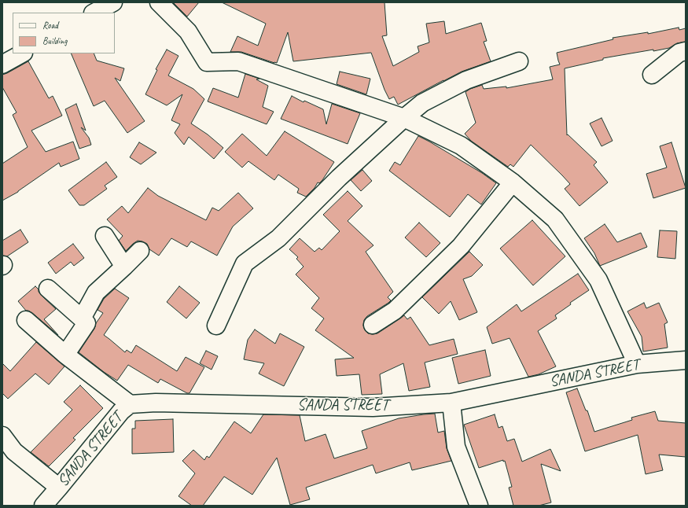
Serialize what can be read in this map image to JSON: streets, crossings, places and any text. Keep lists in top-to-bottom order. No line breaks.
{"streets":{"street":["SANDA STREET"]},"legend":["Road","Building"]}
